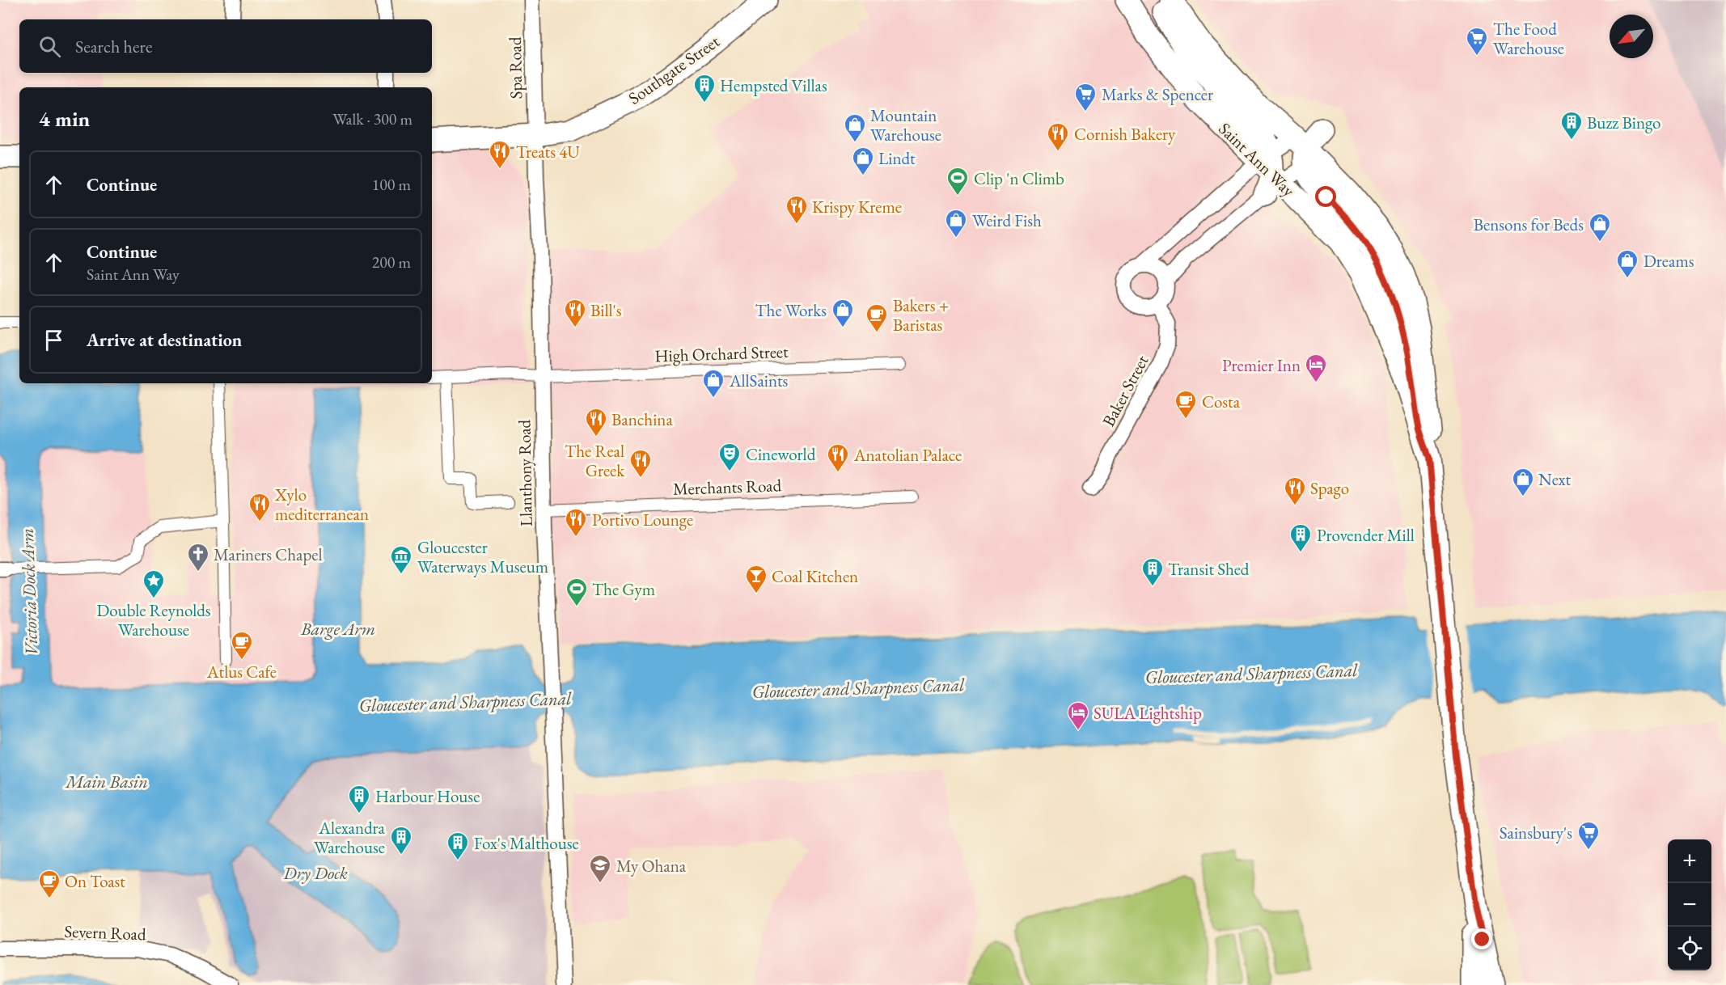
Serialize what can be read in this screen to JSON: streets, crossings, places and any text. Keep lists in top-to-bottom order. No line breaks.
{"streets":{"main road":["Southgate Street","Saint Ann Way"],"street":["Spa Road","High Orchard Street","Baker Street","Llanthony Road","Merchants Road","Severn Road"]},"crossings":[["Spa Road","Southgate Street"],["Spa Road","Llanthony Road"],["Southgate Street","Llanthony Road"],["High Orchard Street","Llanthony Road"],["Llanthony Road","Merchants Road"]],"water":["Victoria Dock Arm","Barge Arm","Gloucester and Sharpness Canal","Main Basin","Dry Dock"],"places":{"supermarket":["The Food Warehouse","Marks & Spencer","Sainsbury's"],"building":["Hempsted Villas","Buzz Bingo","Provender Mill","Transit Shed","Harbour House","Alexandra Warehouse","Fox's Malthouse"],"shop":["Mountain Warehouse","Lindt","Weird Fish","Bensons for Beds","Dreams","The Works","AllSaints","Next"],"restaurant":["Cornish Bakery","Treats 4U","Krispy Kreme","Bill's","Banchina","Anatolian Palace","The Real Greek","Spago","Xylo mediterranean","Portivo Lounge"],"sports":["Clip 'n Climb","The Gym"],"cafe":["Bakers + Baristas","Costa","Atlus Cafe","On Toast"],"hotel":["Premier Inn","SULA Lightship"],"theatre":["Cineworld"],"church":["Mariners Chapel"],"museum":["Gloucester Waterways Museum"],"bar":["Coal Kitchen"],"place":["Double Reynolds Warehouse"],"school or university":["My Ohana"]},"north":"bottom left","page":{"search":"Search here","heading":["4 min","Walk · 300 m"],"list":[["Continue","100 m"],["Continue","Saint Ann Way","200 m"],"Arrive at destination"],"map_buttons":["+","−"]}}
